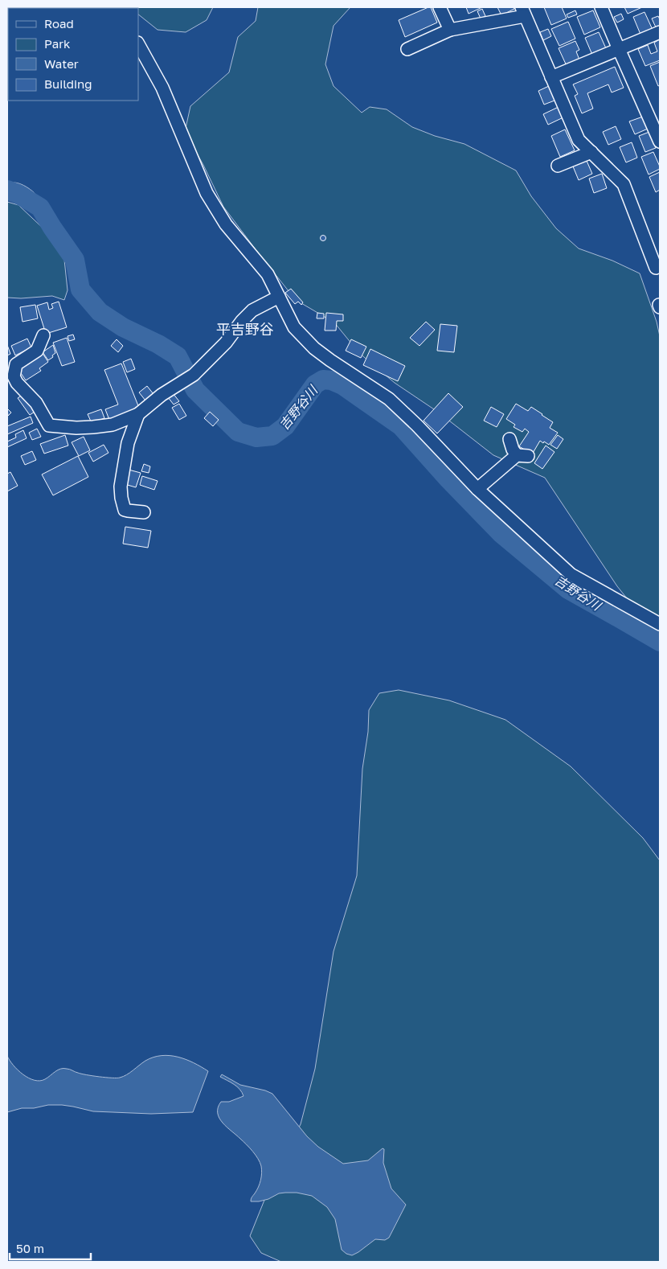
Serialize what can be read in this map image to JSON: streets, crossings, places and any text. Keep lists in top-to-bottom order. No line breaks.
{"districts":["平吉野谷"],"water":["吉野谷川"],"legend":["Road","Park","Water","Building"],"scale_bar":"50 m"}
